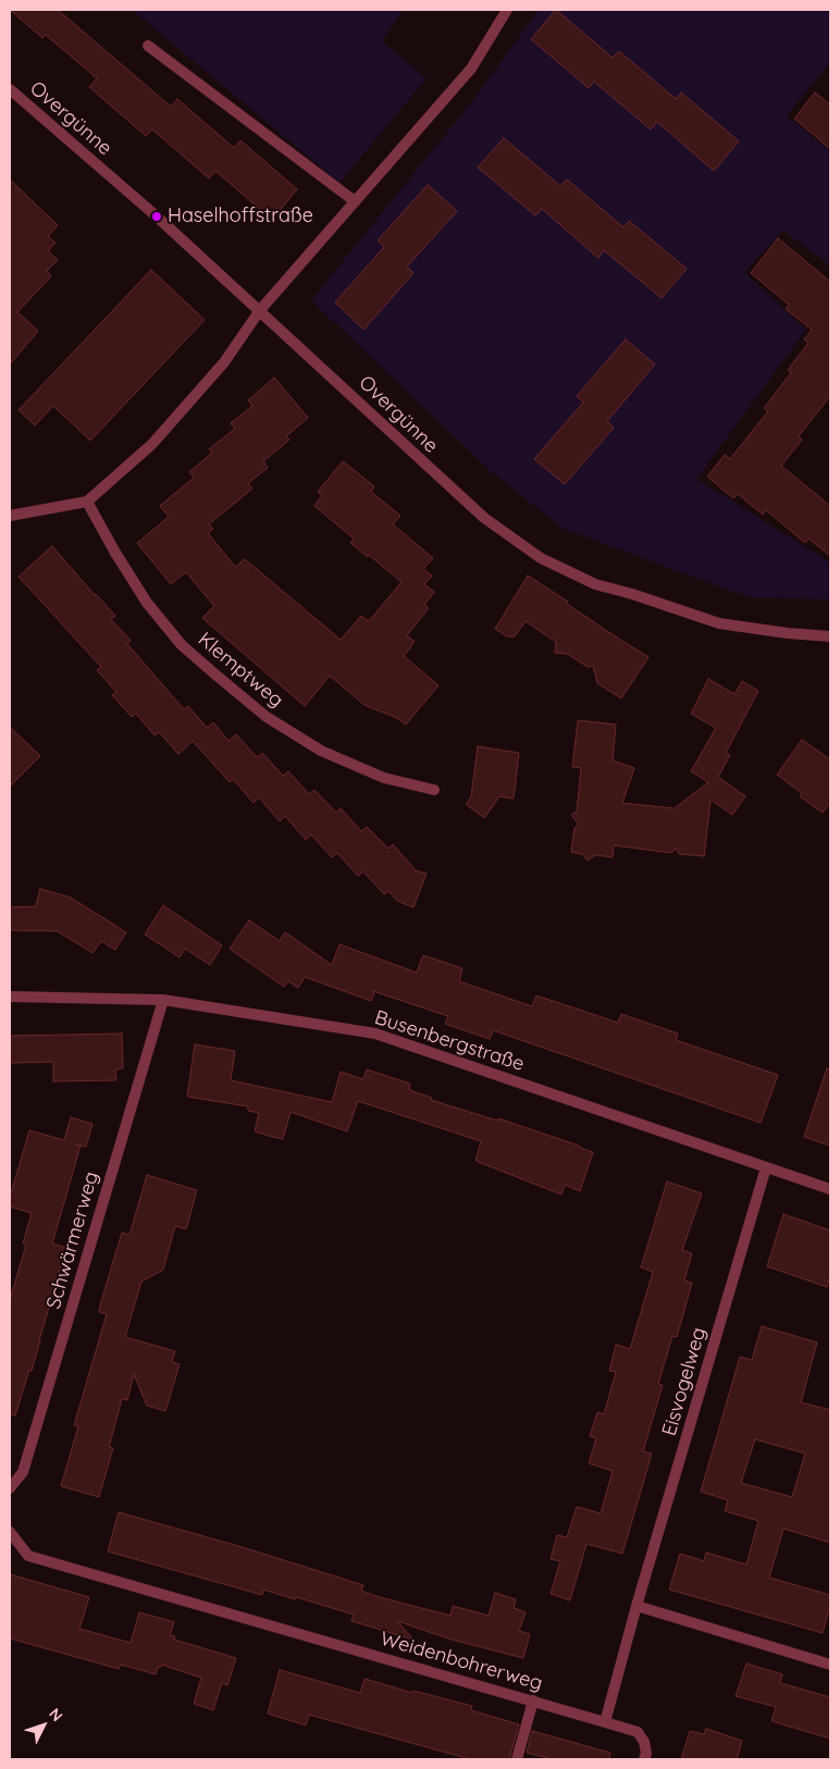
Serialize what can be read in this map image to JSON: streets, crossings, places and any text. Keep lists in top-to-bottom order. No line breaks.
{"streets":{"street":["Overgünne","Klemptweg","Busenbergstraße","Schwärmerweg","Eisvogelweg","Weidenbohrerweg"]},"crossings":[["Busenbergstraße","Schwärmerweg"],["Busenbergstraße","Eisvogelweg"]],"places":["Haselhoffstraße"],"north":"top right"}
